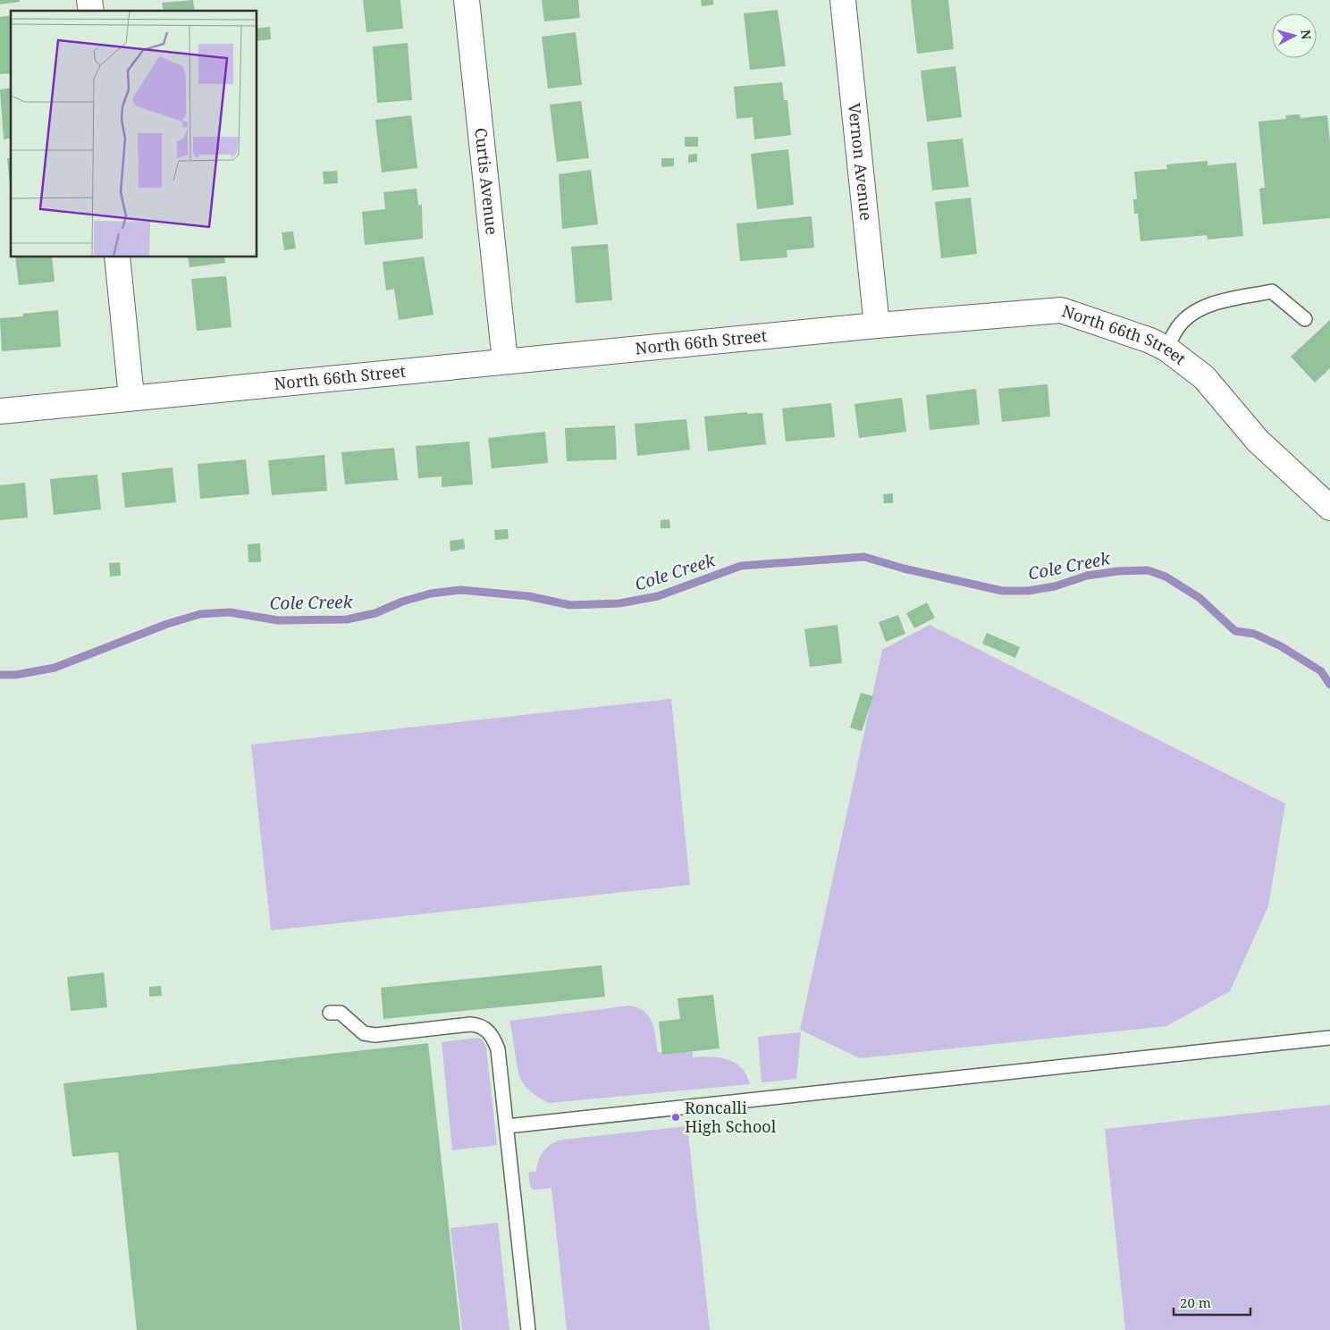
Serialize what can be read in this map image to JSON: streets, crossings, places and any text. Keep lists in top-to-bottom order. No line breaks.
{"streets":{"street":["Vernon Avenue","Curtis Avenue","North 66th Street"]},"crossings":[["Vernon Avenue","North 66th Street"],["Curtis Avenue","North 66th Street"]],"water":["Cole Creek"],"places":["Roncalli High School"],"scale_bar":"20 m","north":"right"}
